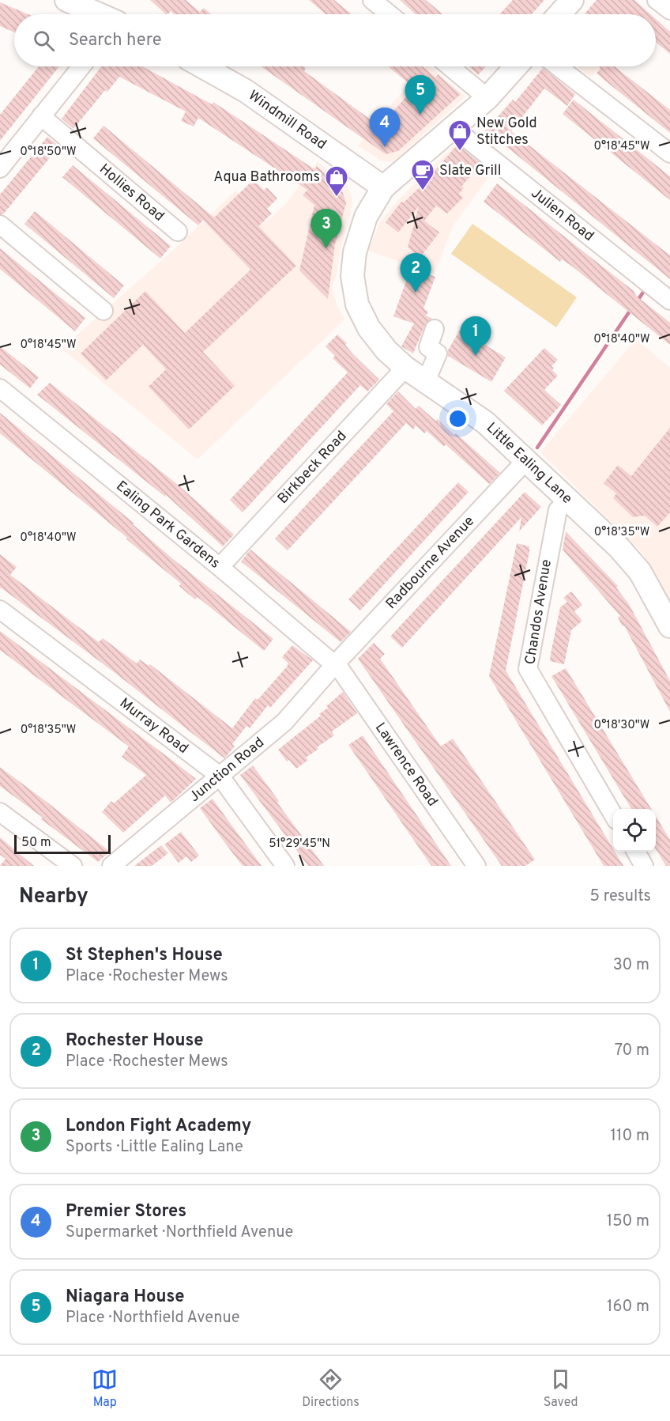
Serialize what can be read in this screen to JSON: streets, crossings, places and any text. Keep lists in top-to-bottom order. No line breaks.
{"streets":{"main road":["Windmill Road","Little Ealing Lane"],"street":["Hollies Road","Julien Road","Birkbeck Road","Ealing Park Gardens","Radbourne Avenue","Chandos Avenue","Murray Road","Lawrence Road","Junction Road"]},"crossings":[["Windmill Road","Little Ealing Lane"],["Julien Road","Little Ealing Lane"],["Little Ealing Lane","Birkbeck Road"],["Little Ealing Lane","Radbourne Avenue"],["Little Ealing Lane","Chandos Avenue"],["Birkbeck Road","Ealing Park Gardens"],["Ealing Park Gardens","Radbourne Avenue"],["Ealing Park Gardens","Lawrence Road"],["Ealing Park Gardens","Junction Road"],["Radbourne Avenue","Lawrence Road"],["Radbourne Avenue","Junction Road"],["Murray Road","Junction Road"],["Lawrence Road","Junction Road"]],"places":{"shop":["New Gold Stitches","Aqua Bathrooms"],"cafe":["Slate Grill"]},"scale_bar":"50 m","page":{"search":"Search here","pins":["5","4","3","2","1"],"scale":"50 m","heading":["Nearby","5 results"],"list":[{"mark":"1","name":"St Stephen's House","note":"Place · Rochester Mews","value":"30 m"},{"mark":"2","name":"Rochester House","note":"Place · Rochester Mews","value":"70 m"},{"mark":"3","name":"London Fight Academy","note":"Sports · Little Ealing Lane","value":"110 m"},{"mark":"4","name":"Premier Stores","note":"Supermarket · Northfield Avenue","value":"150 m"},{"mark":"5","name":"Niagara House","note":"Place · Northfield Avenue","value":"160 m"}],"nav":["Map","Directions","Saved"]},"coordinates":["0°18'45\"W","0°18'50\"W","0°18'40\"W","0°18'35\"W","0°18'30\"W","51°29'45\"N"]}
